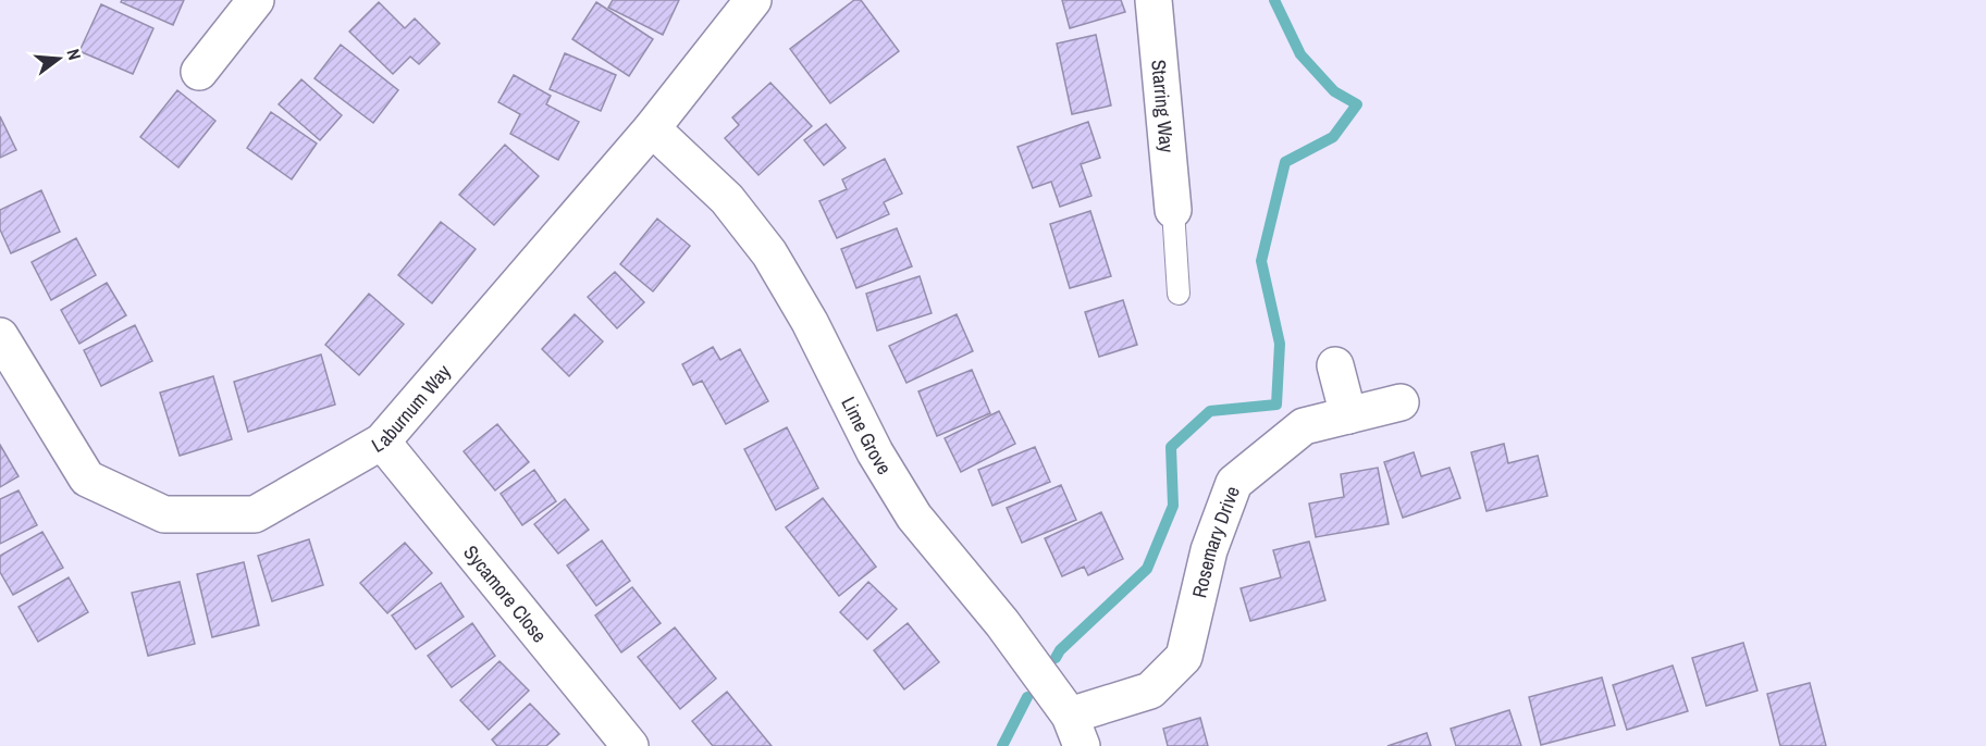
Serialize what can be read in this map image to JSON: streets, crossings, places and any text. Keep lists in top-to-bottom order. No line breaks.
{"streets":{"street":["Starring Way","Laburnum Way","Lime Grove","Rosemary Drive","Sycamore Close"]},"crossings":[["Laburnum Way","Lime Grove"],["Laburnum Way","Sycamore Close"],["Lime Grove","Rosemary Drive"]],"north":"right"}
